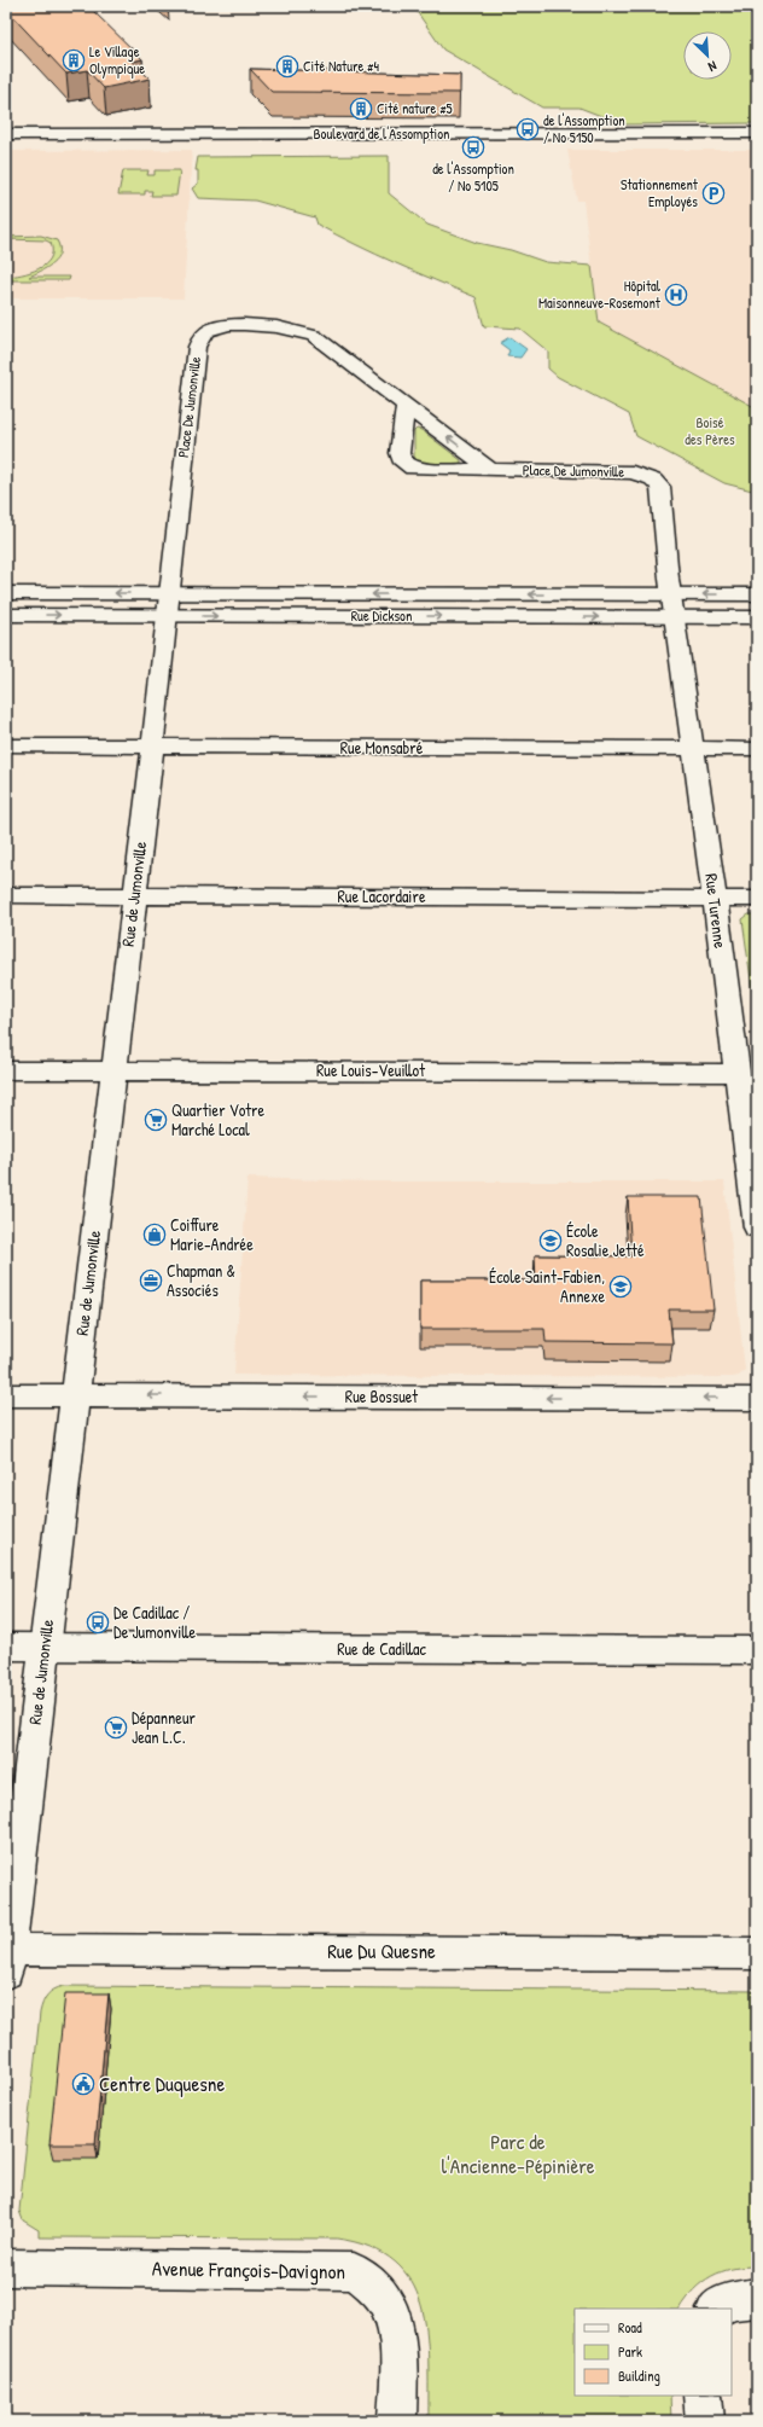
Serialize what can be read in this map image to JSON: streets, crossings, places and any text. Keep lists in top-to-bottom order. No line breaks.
{"streets":{"street":["Boulevard de l'Assomption","Place De Jumonville","Rue Dickson","Rue Monsabré","Rue de Jumonville","Rue Lacordaire","Rue Turenne","Rue Louis-Veuillot","Rue Bossuet","Rue de Cadillac","Rue Du Quesne","Avenue François-Davignon"]},"crossings":[["Place De Jumonville","Rue Dickson"],["Place De Jumonville","Rue de Jumonville"],["Place De Jumonville","Rue Turenne"],["Rue Dickson","Rue de Jumonville"],["Rue Dickson","Rue Turenne"],["Rue Monsabré","Rue de Jumonville"],["Rue Monsabré","Rue Turenne"],["Rue de Jumonville","Rue Lacordaire"],["Rue de Jumonville","Rue Louis-Veuillot"],["Rue de Jumonville","Rue Bossuet"],["Rue de Jumonville","Rue de Cadillac"],["Rue de Jumonville","Rue Du Quesne"],["Rue Lacordaire","Rue Turenne"],["Rue Turenne","Rue Louis-Veuillot"]],"one_way":["Rue Bossuet"],"parks":["Boisé des Pères","Parc de l'Ancienne-Pépinière"],"places":{"building":["Le Village Olympique","Cité Nature #4","Cité nature #5"],"bus stop":["de l'Assomption / No 5150","de l'Assomption / No 5105","De Cadillac / De Jumonville"],"parking":["Stationnement Employés"],"hospital":["Hôpital Maisonneuve-Rosemont"],"supermarket":["Quartier Votre Marché Local","Dépanneur Jean L.C."],"shop":["Coiffure Marie-Andrée"],"school or university":["École Rosalie Jetté","École Saint-Fabien, Annexe"],"office":["Chapman & Associés"],"public building":["Centre Duquesne"]},"legend":["Road","Park","Building"],"north":"bottom right"}
